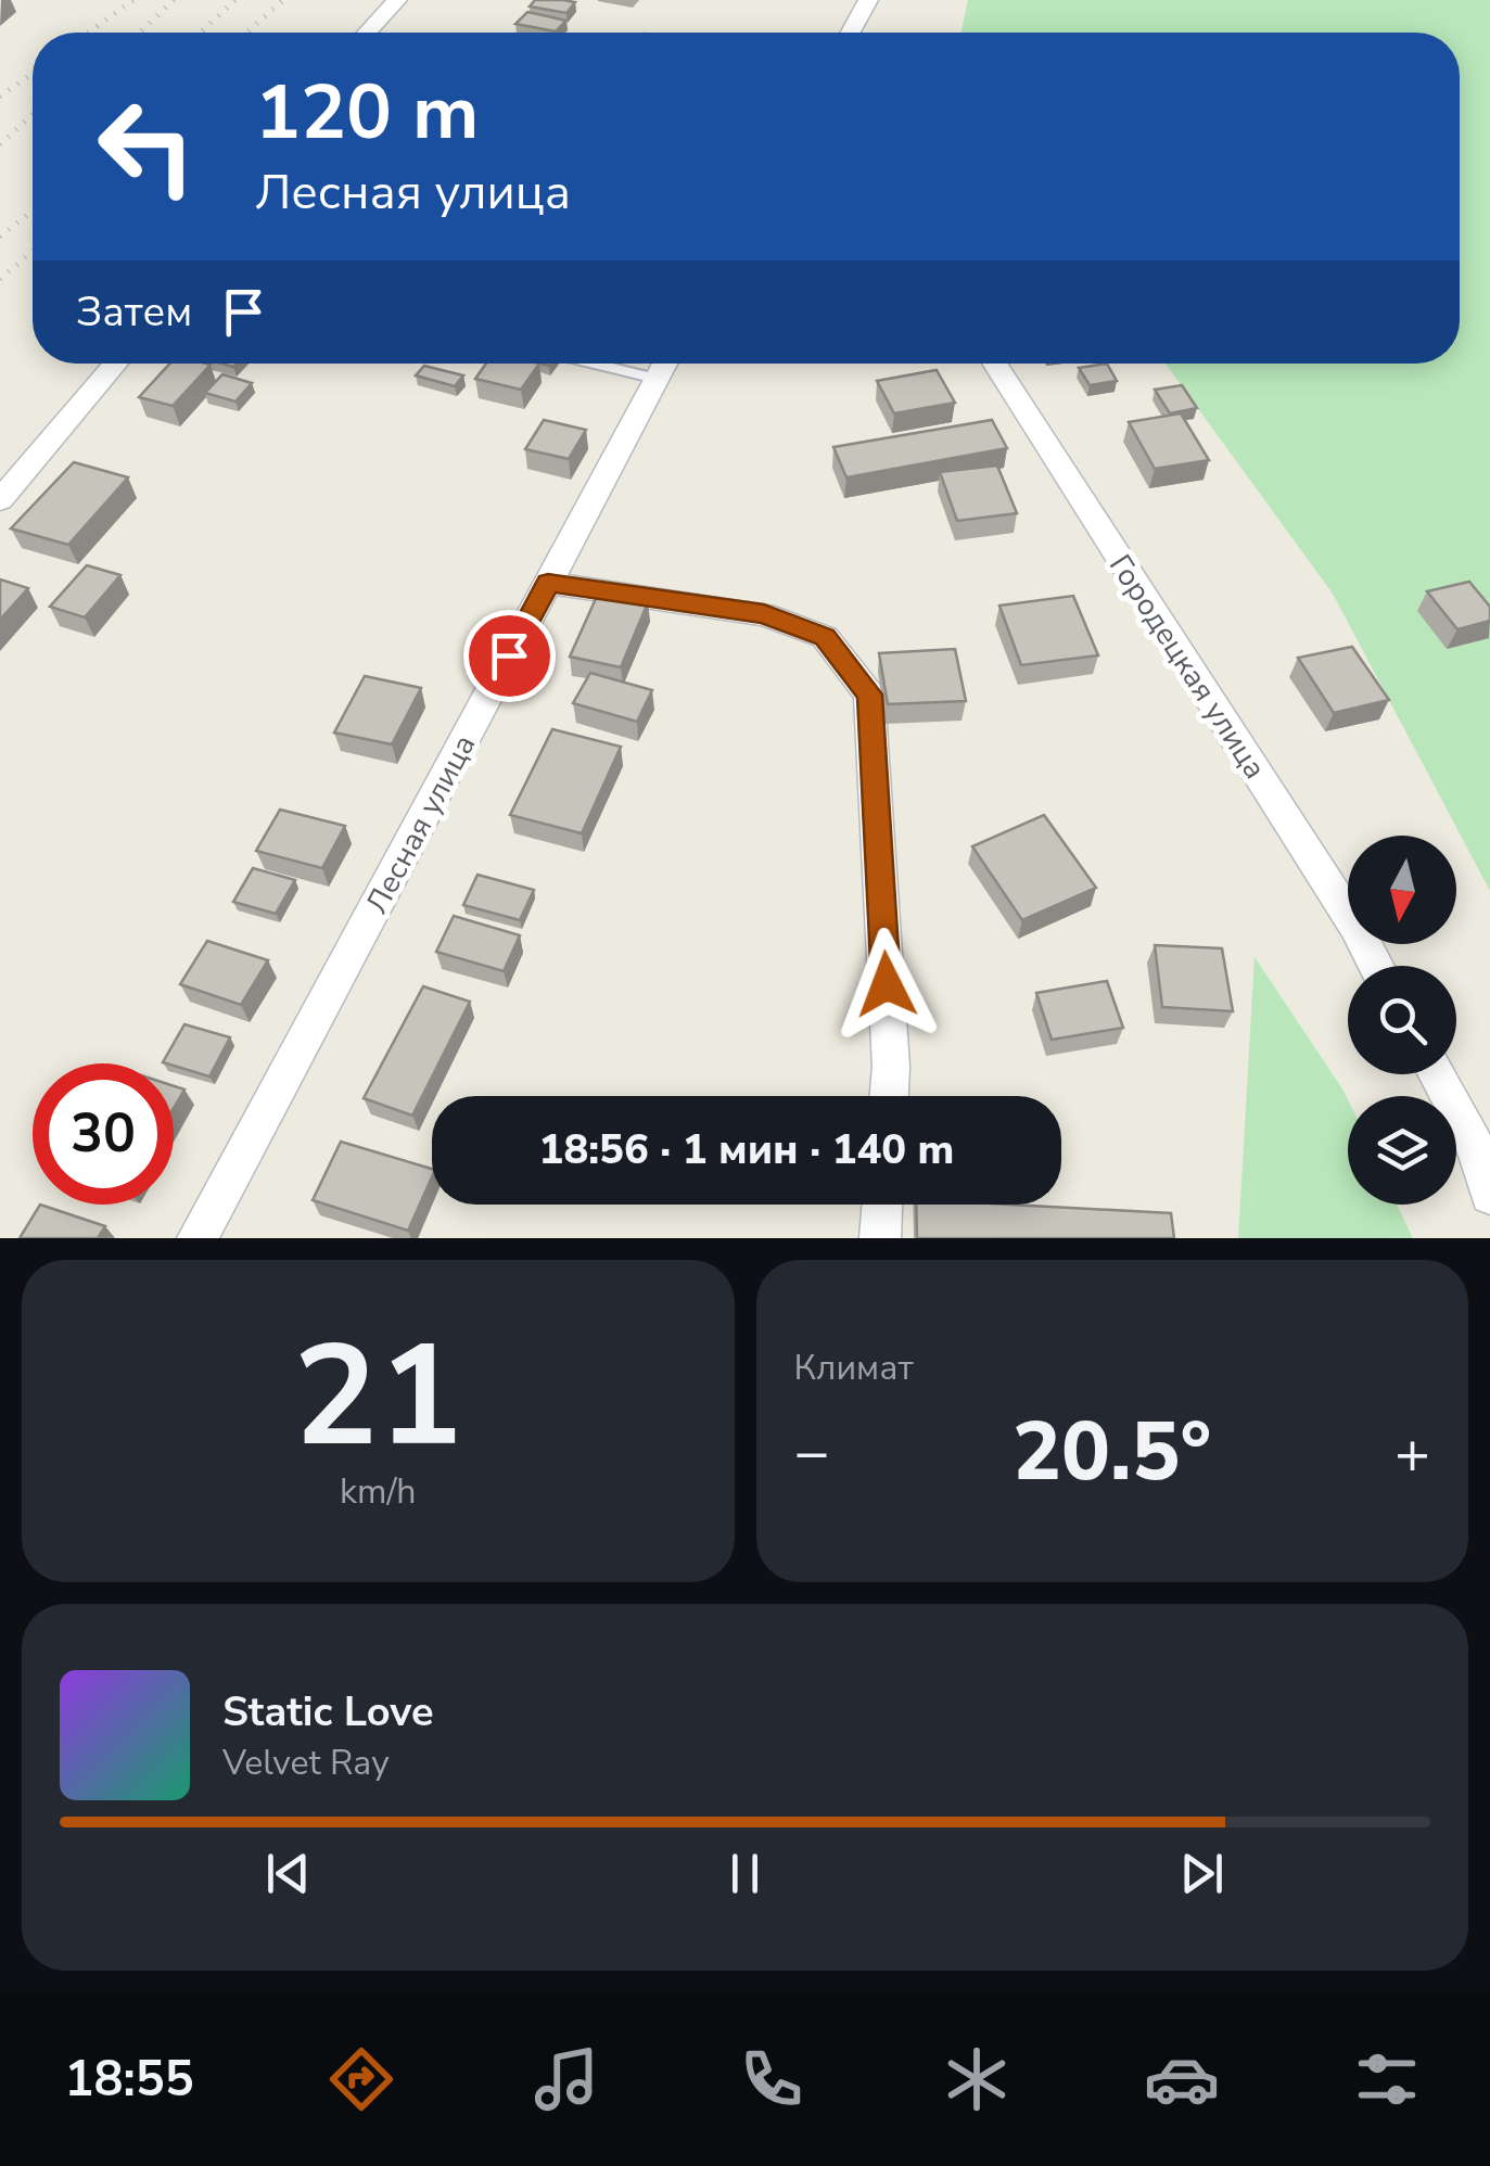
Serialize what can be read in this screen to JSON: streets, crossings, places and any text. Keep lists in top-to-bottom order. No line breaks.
{"streets":{"street":["Городецкая улица","Лесная улица"]},"north":"bottom","page":{"turn":["120 m","Лесная улица"],"then":"Затем","limit":"30","trip":"18:56 · 1 мин · 140 m","tile":[["21","km/h"],"Климат"],"heat":["−","20.5°","+"],"song":["Static Love","Velvet Ray"],"tabs":"18:55"}}
